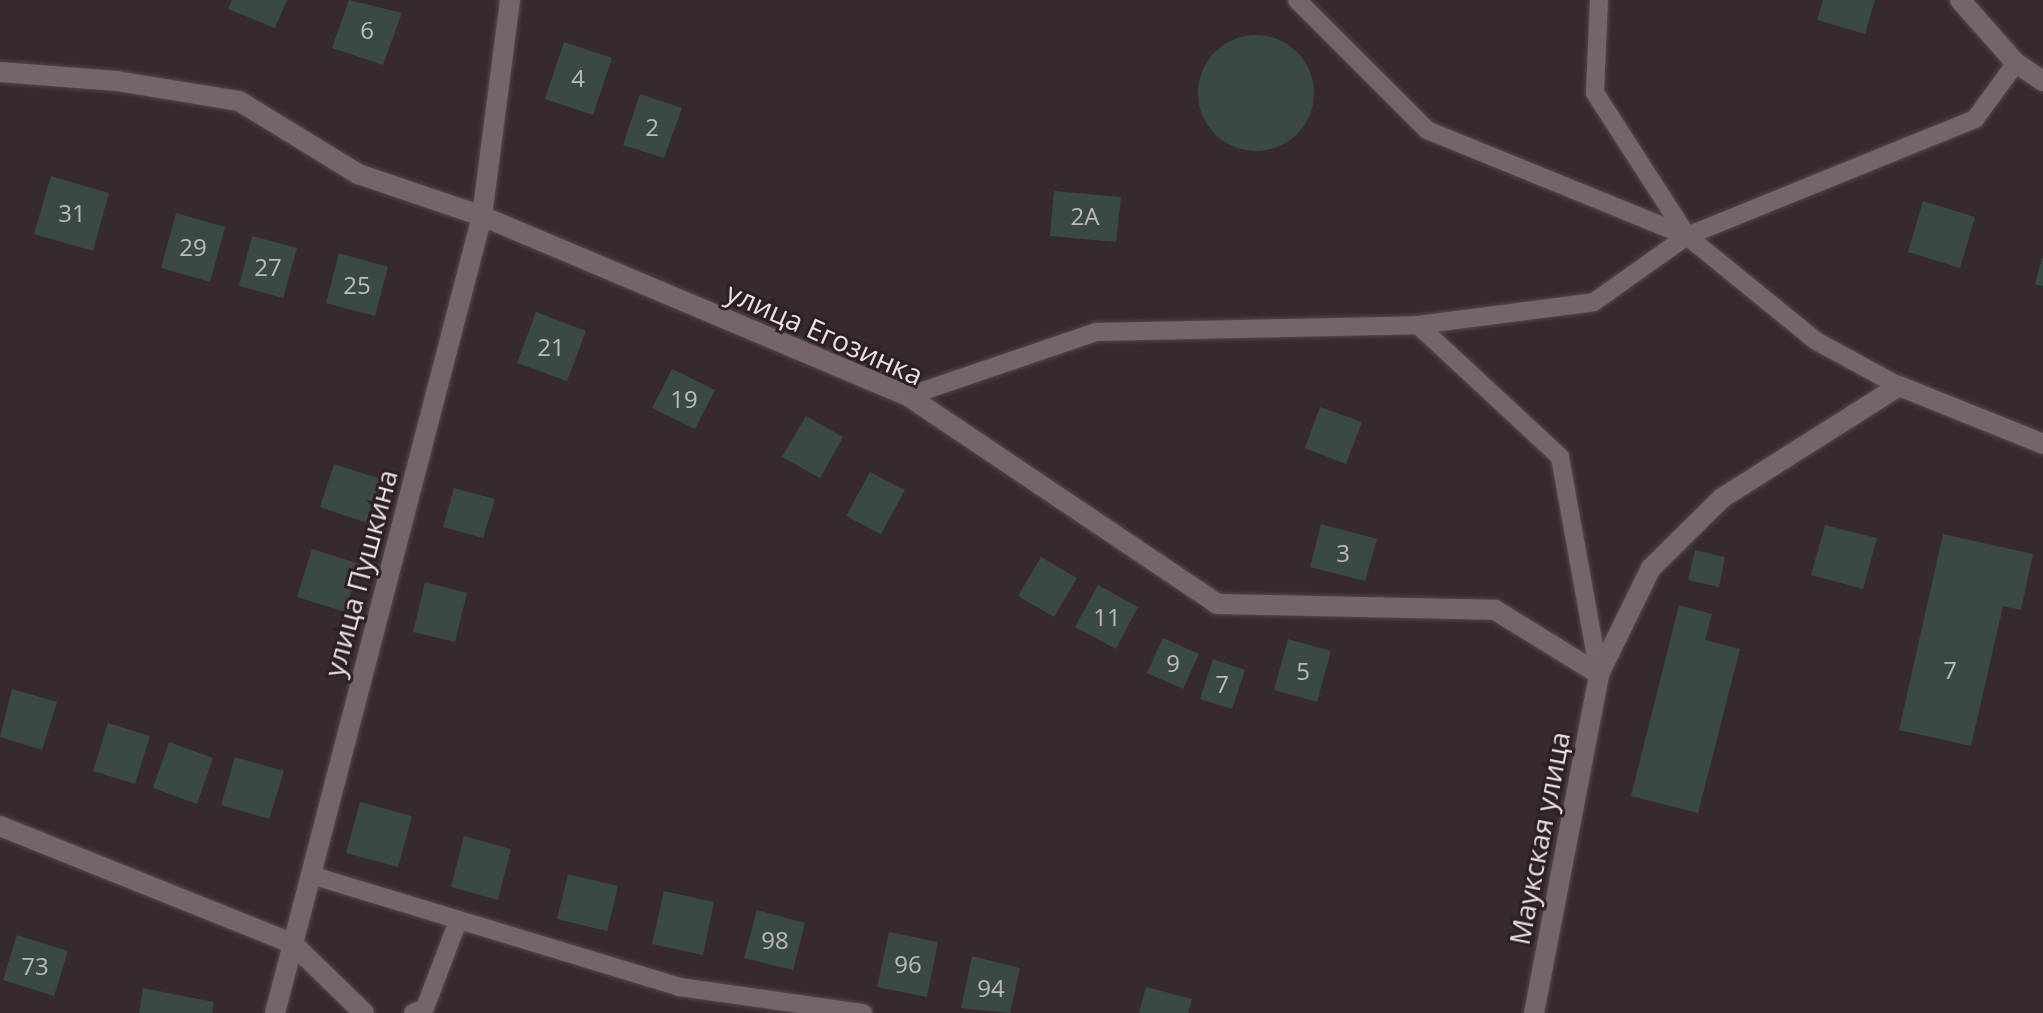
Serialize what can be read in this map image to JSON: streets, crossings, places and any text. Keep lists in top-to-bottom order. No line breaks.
{"streets":{"street":["улица Егозинка","улица Пушкина","Маукская улица"]},"crossings":[["улица Егозинка","улица Пушкина"],["улица Егозинка","Маукская улица"]],"house_numbers":["6","4","2","31","2А","29","27","25","21","19","3","11","9","7","5","7","98","96","73","94"]}
